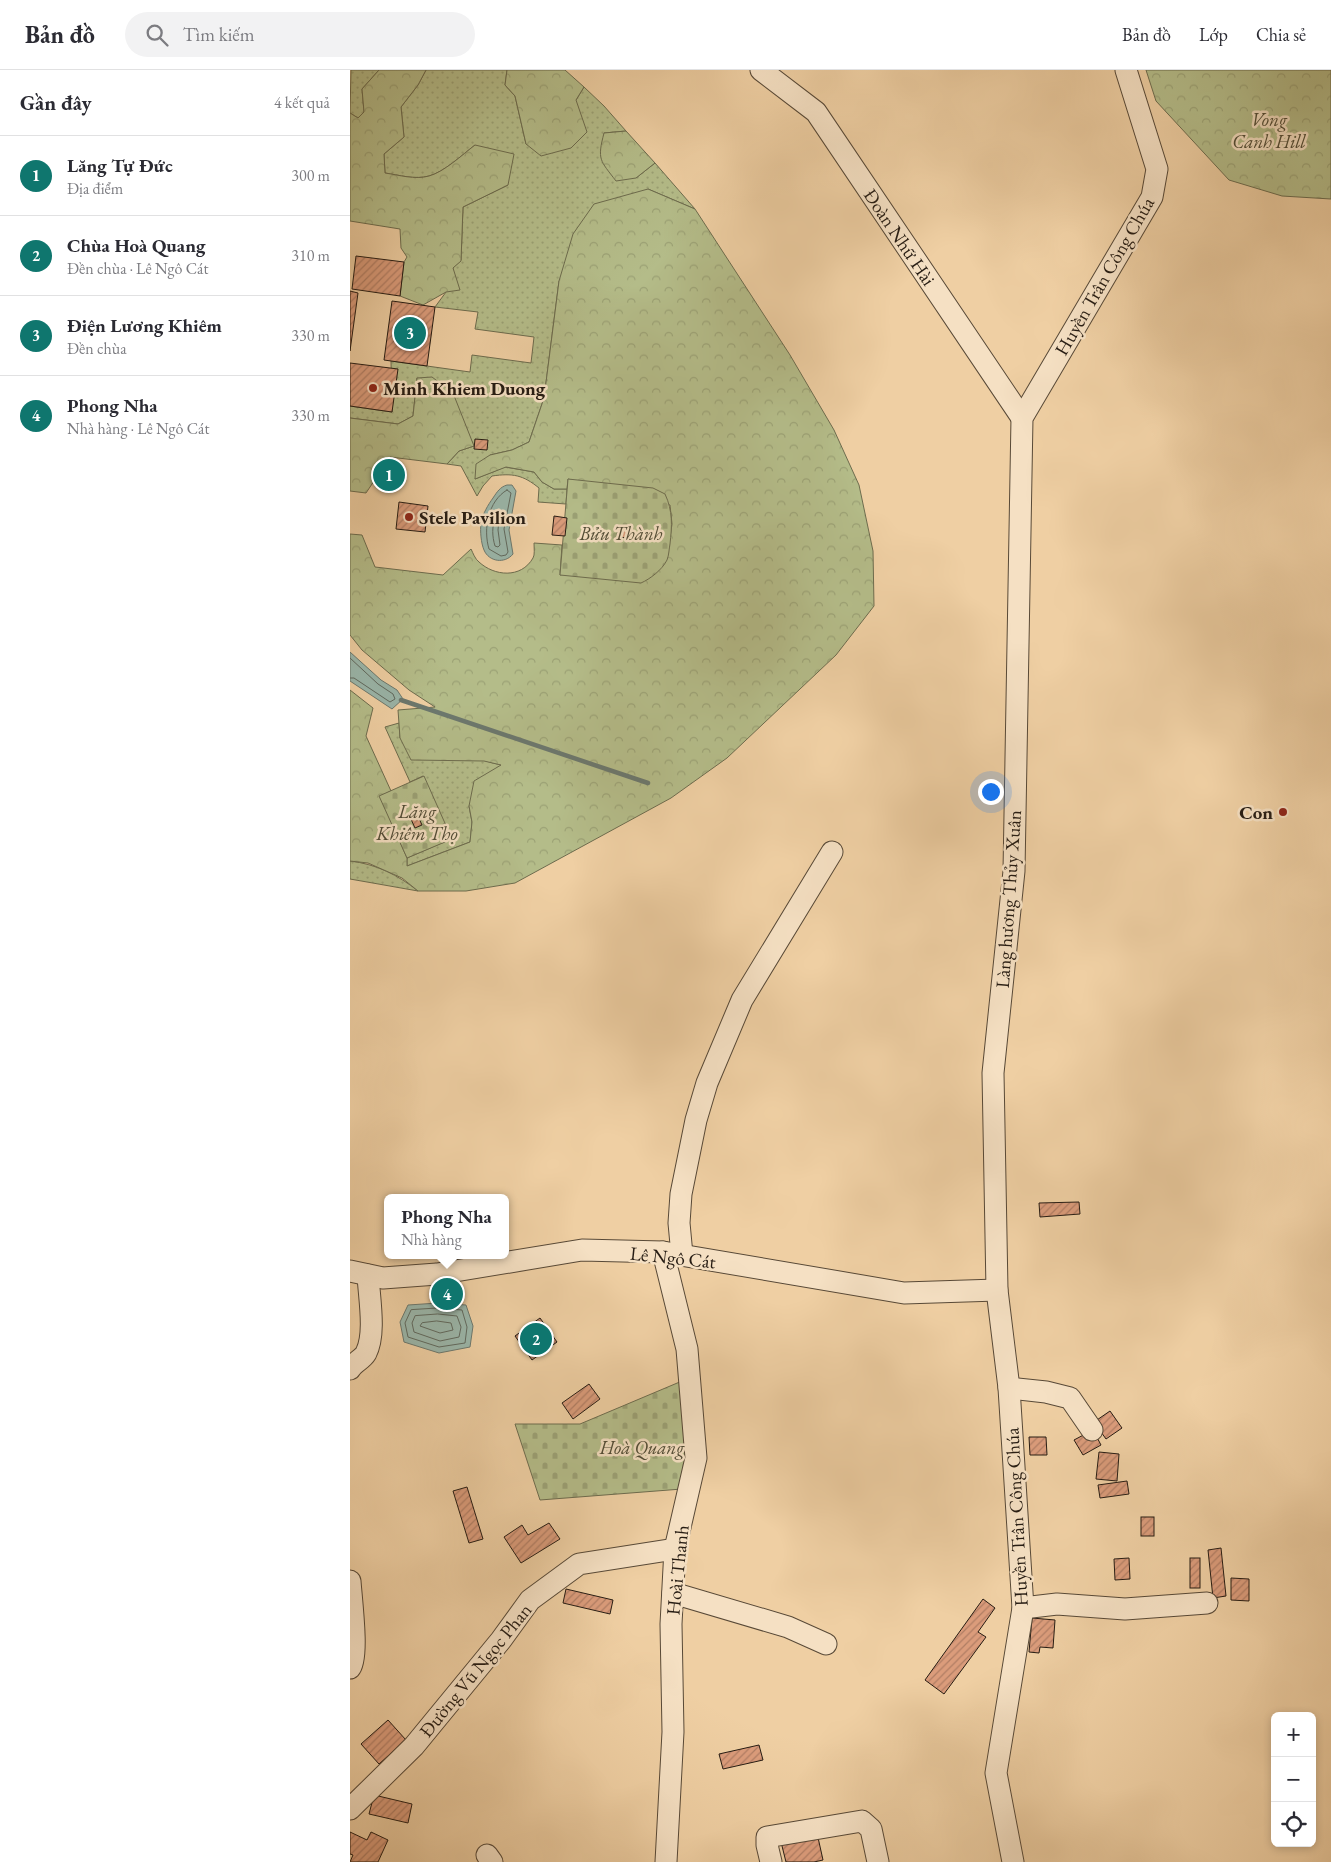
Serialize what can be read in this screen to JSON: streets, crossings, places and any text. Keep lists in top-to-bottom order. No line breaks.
{"streets":{"street":["Đoàn Nhữ Hài","Huyền Trân Công Chúa","Làng hương Thủy Xuân","Lê Ngô Cát","Hoài Thanh","Đường Vũ Ngọc Phan"]},"crossings":[["Đoàn Nhữ Hài","Huyền Trân Công Chúa"],["Đoàn Nhữ Hài","Làng hương Thủy Xuân"],["Huyền Trân Công Chúa","Làng hương Thủy Xuân"],["Huyền Trân Công Chúa","Lê Ngô Cát"],["Làng hương Thủy Xuân","Lê Ngô Cát"],["Lê Ngô Cát","Hoài Thanh"],["Hoài Thanh","Đường Vũ Ngọc Phan"]],"parks":["Vong Canh Hill","Bửu Thành","Lăng Khiêm Thọ","Hoà Quang"],"places":["Minh Khiem Duong","Stele Pavilion","Con"],"page":{"header":"Bản đồ","search":"Tìm kiếm","nav":["Bản đồ","Lớp","Chia sẻ"],"heading":["Gần đây","4 kết quả"],"list":[{"mark":"1","name":"Lăng Tự Đức","note":"Địa điểm","value":"300 m"},{"mark":"2","name":"Chùa Hoà Quang","note":"Đền chùa · Lê Ngô Cát","value":"310 m"},{"mark":"3","name":"Điện Lương Khiêm","note":"Đền chùa","value":"330 m"},{"mark":"4","name":"Phong Nha","note":"Nhà hàng · Lê Ngô Cát","value":"330 m"}],"pins":["3","1","4","2"],"popup":["Phong Nha","Nhà hàng"],"map_buttons":["+","−"]}}
